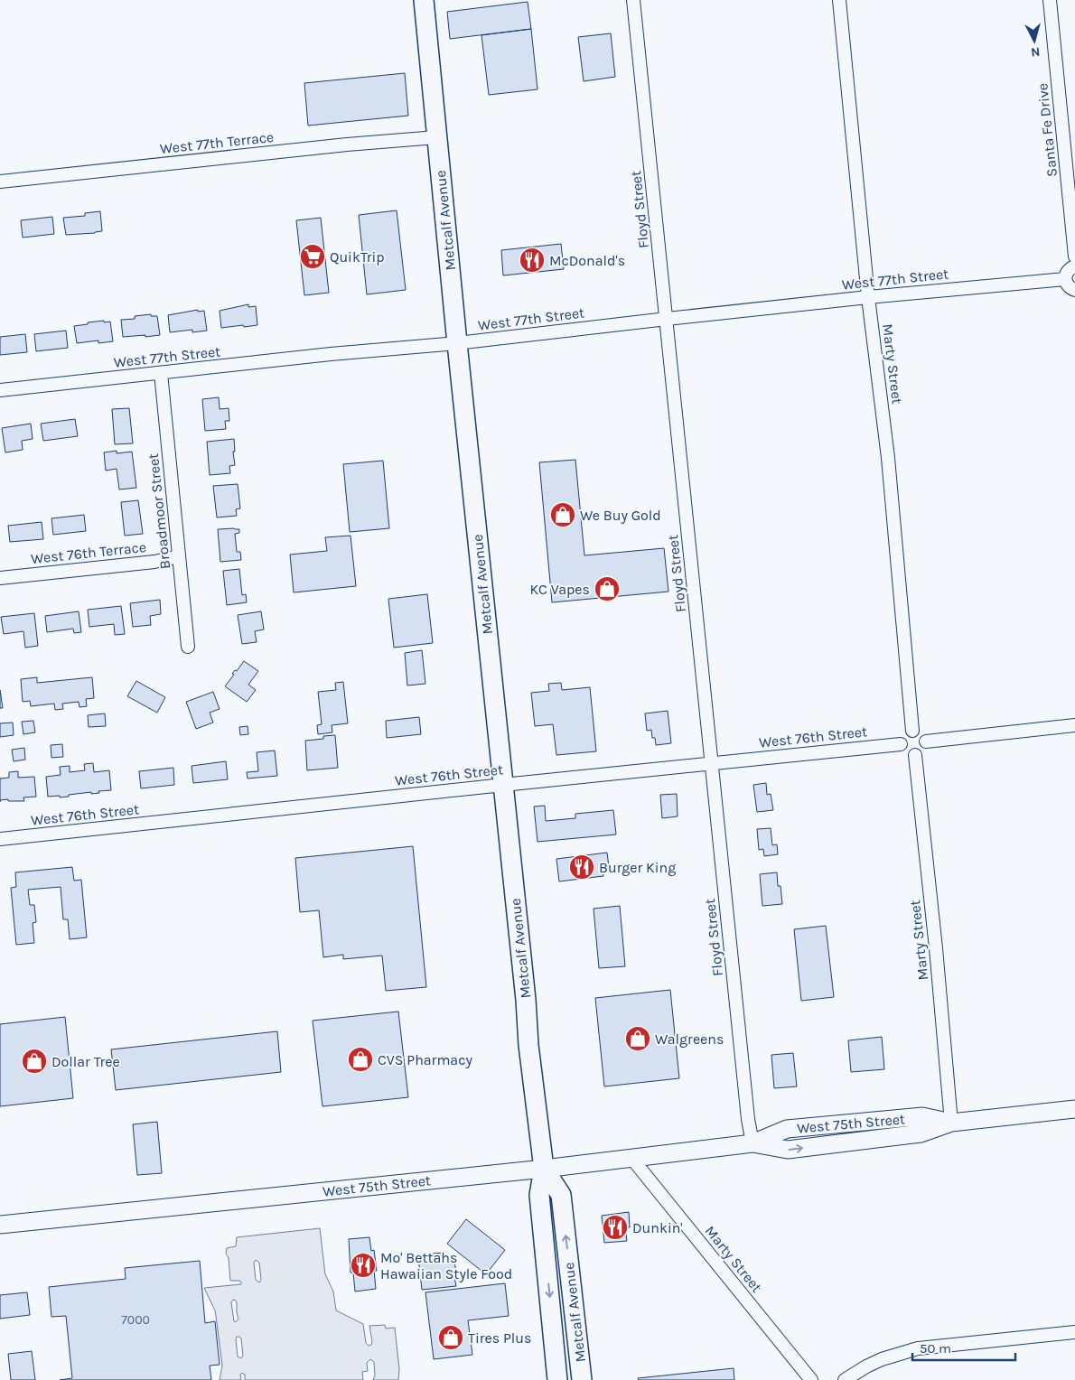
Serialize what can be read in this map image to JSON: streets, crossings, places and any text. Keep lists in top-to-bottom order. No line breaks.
{"streets":{"main road":["Metcalf Avenue","West 75th Street"],"street":["Santa Fe Drive","West 77th Terrace","Floyd Street","West 77th Street","Marty Street","Broadmoor Street","West 76th Terrace","West 76th Street"]},"crossings":[["West 77th Terrace","Metcalf Avenue"],["Floyd Street","West 77th Street"],["Floyd Street","West 76th Street"],["Floyd Street","West 75th Street"],["Metcalf Avenue","West 77th Street"],["Metcalf Avenue","West 76th Street"],["Metcalf Avenue","West 75th Street"],["West 77th Street","Marty Street"],["West 77th Street","Broadmoor Street"],["Marty Street","West 76th Street"],["Marty Street","West 75th Street"],["Broadmoor Street","West 76th Terrace"]],"places":{"supermarket":["QuikTrip"],"restaurant":["McDonald's","Burger King","Dunkin'","Mo' Bettahs Hawaiian Style Food"],"shop":["We Buy Gold","KC Vapes","Walgreens","CVS Pharmacy","Dollar Tree","Tires Plus"]},"house_numbers":["7000"],"scale_bar":"50 m","north":"bottom"}
